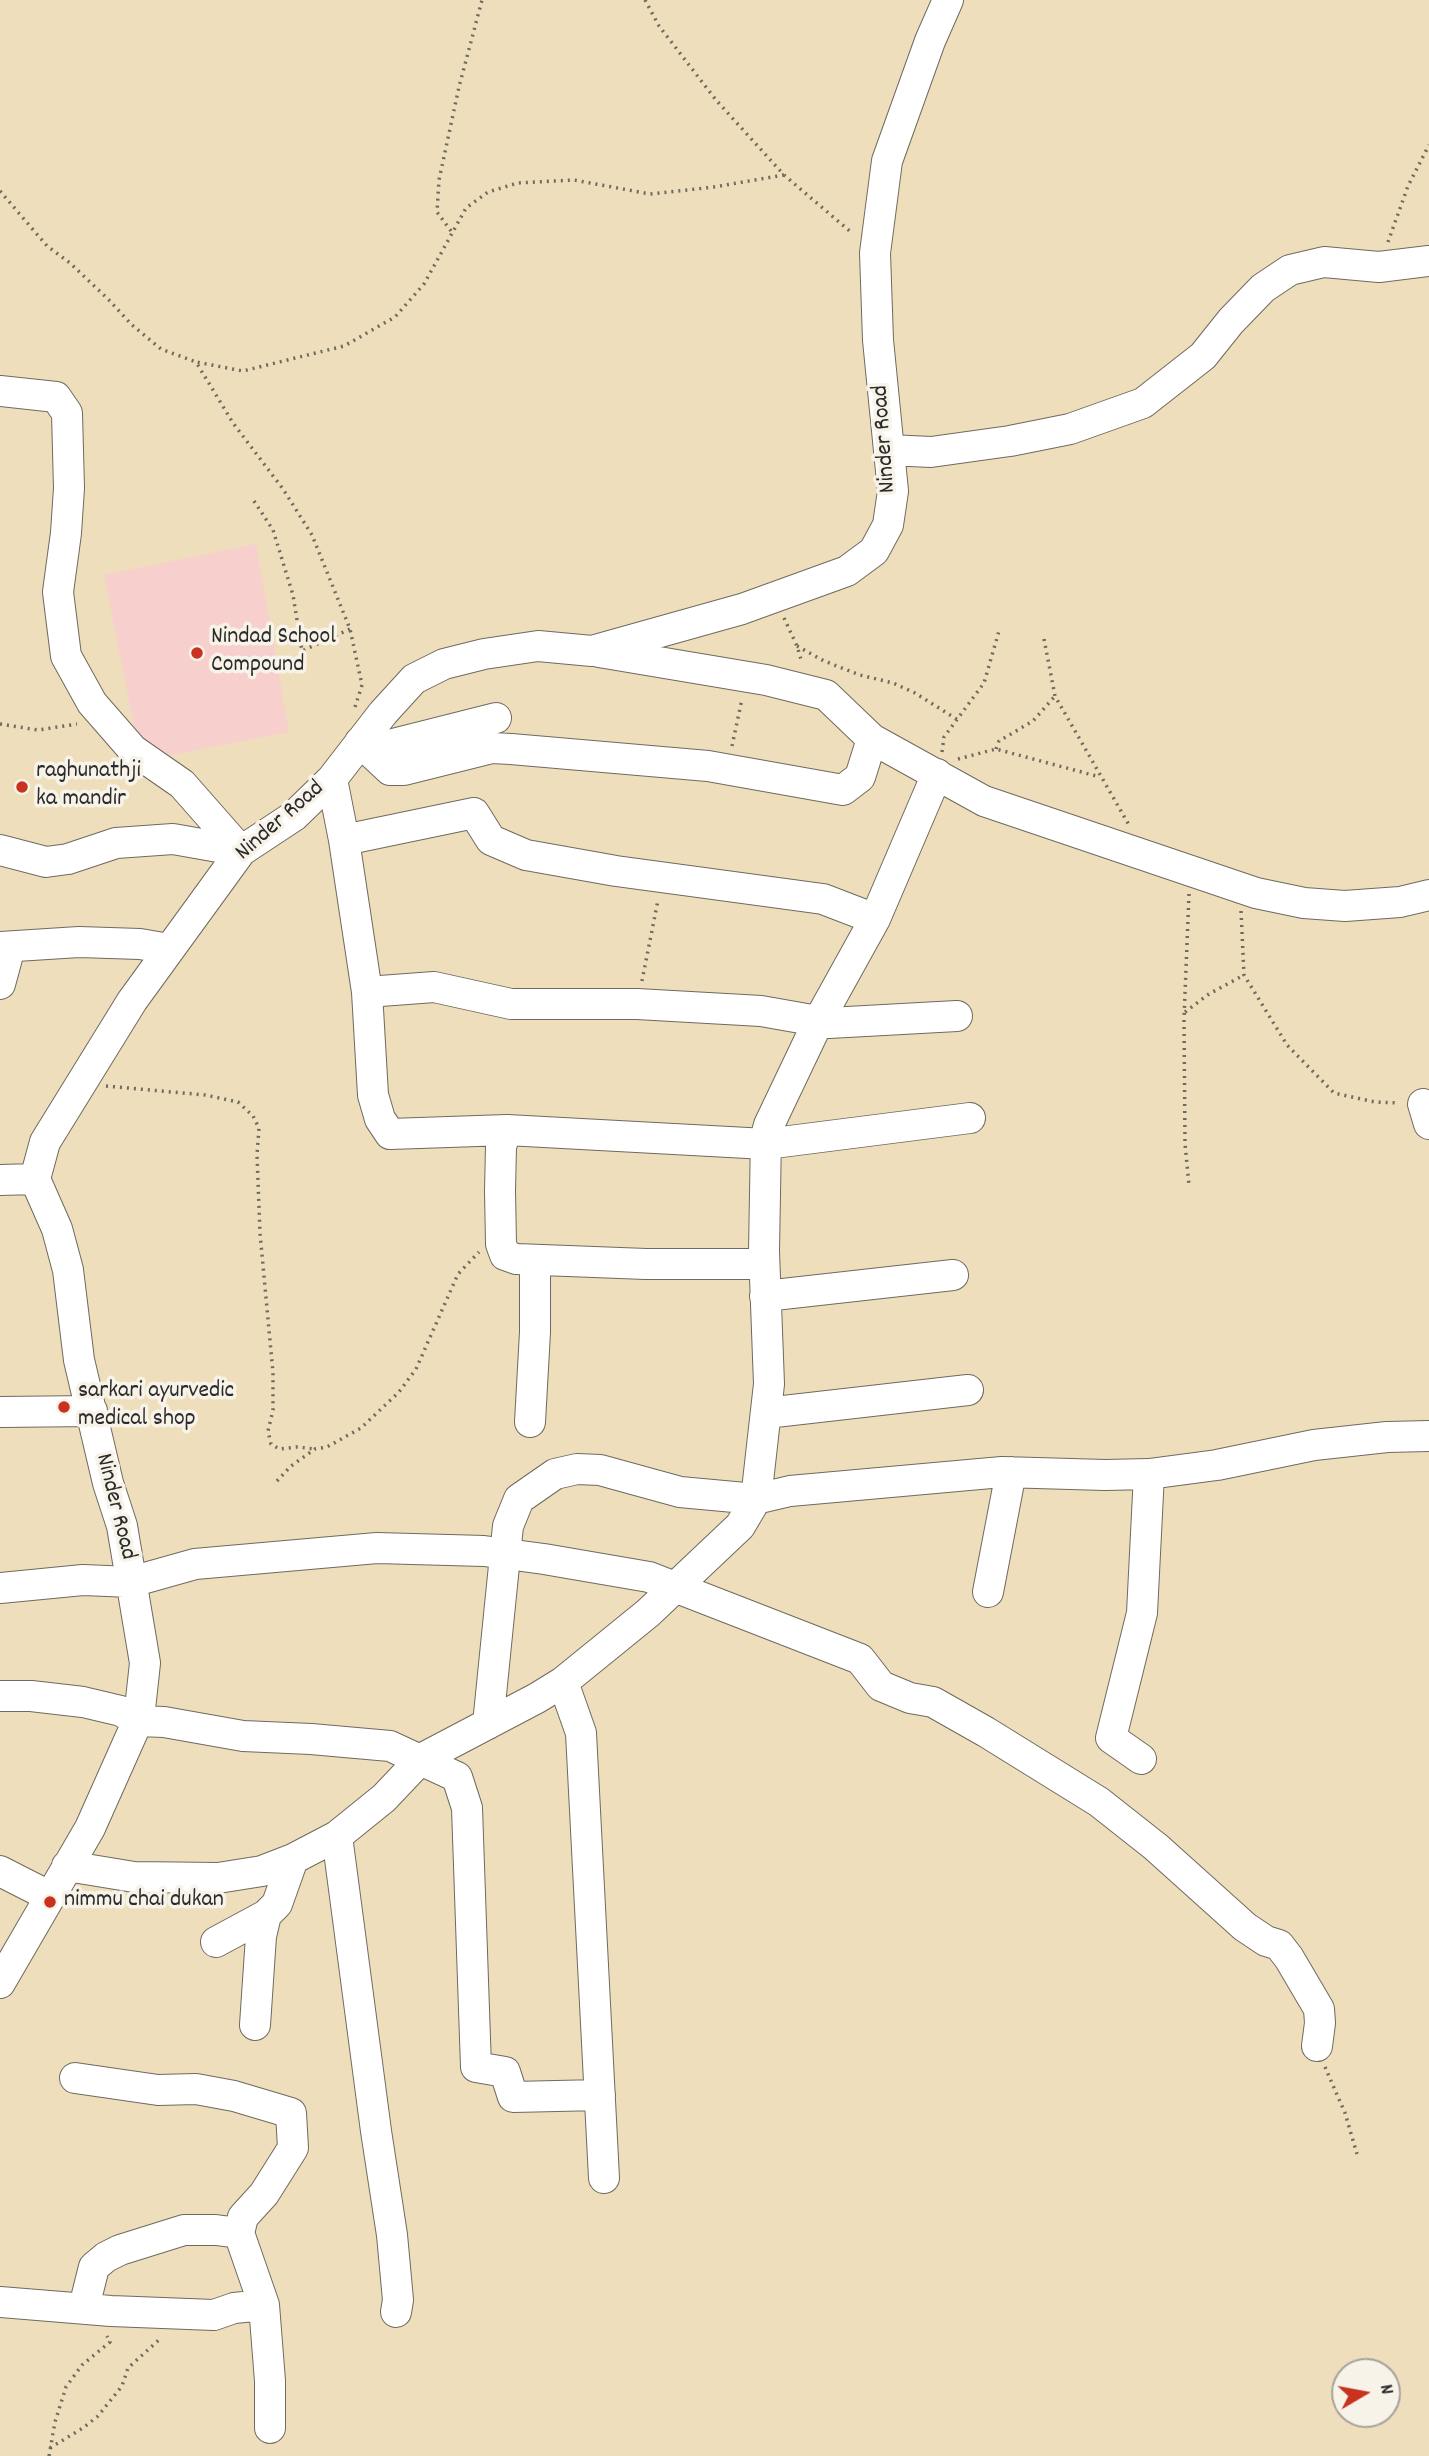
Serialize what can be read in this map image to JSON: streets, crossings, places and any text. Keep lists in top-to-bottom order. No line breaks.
{"streets":{"street":["Ninder Road"]},"places":["Nindad School Compound","raghunathji ka mandir","sarkari ayurvedic medical shop","nimmu chai dukan"],"north":"right"}
